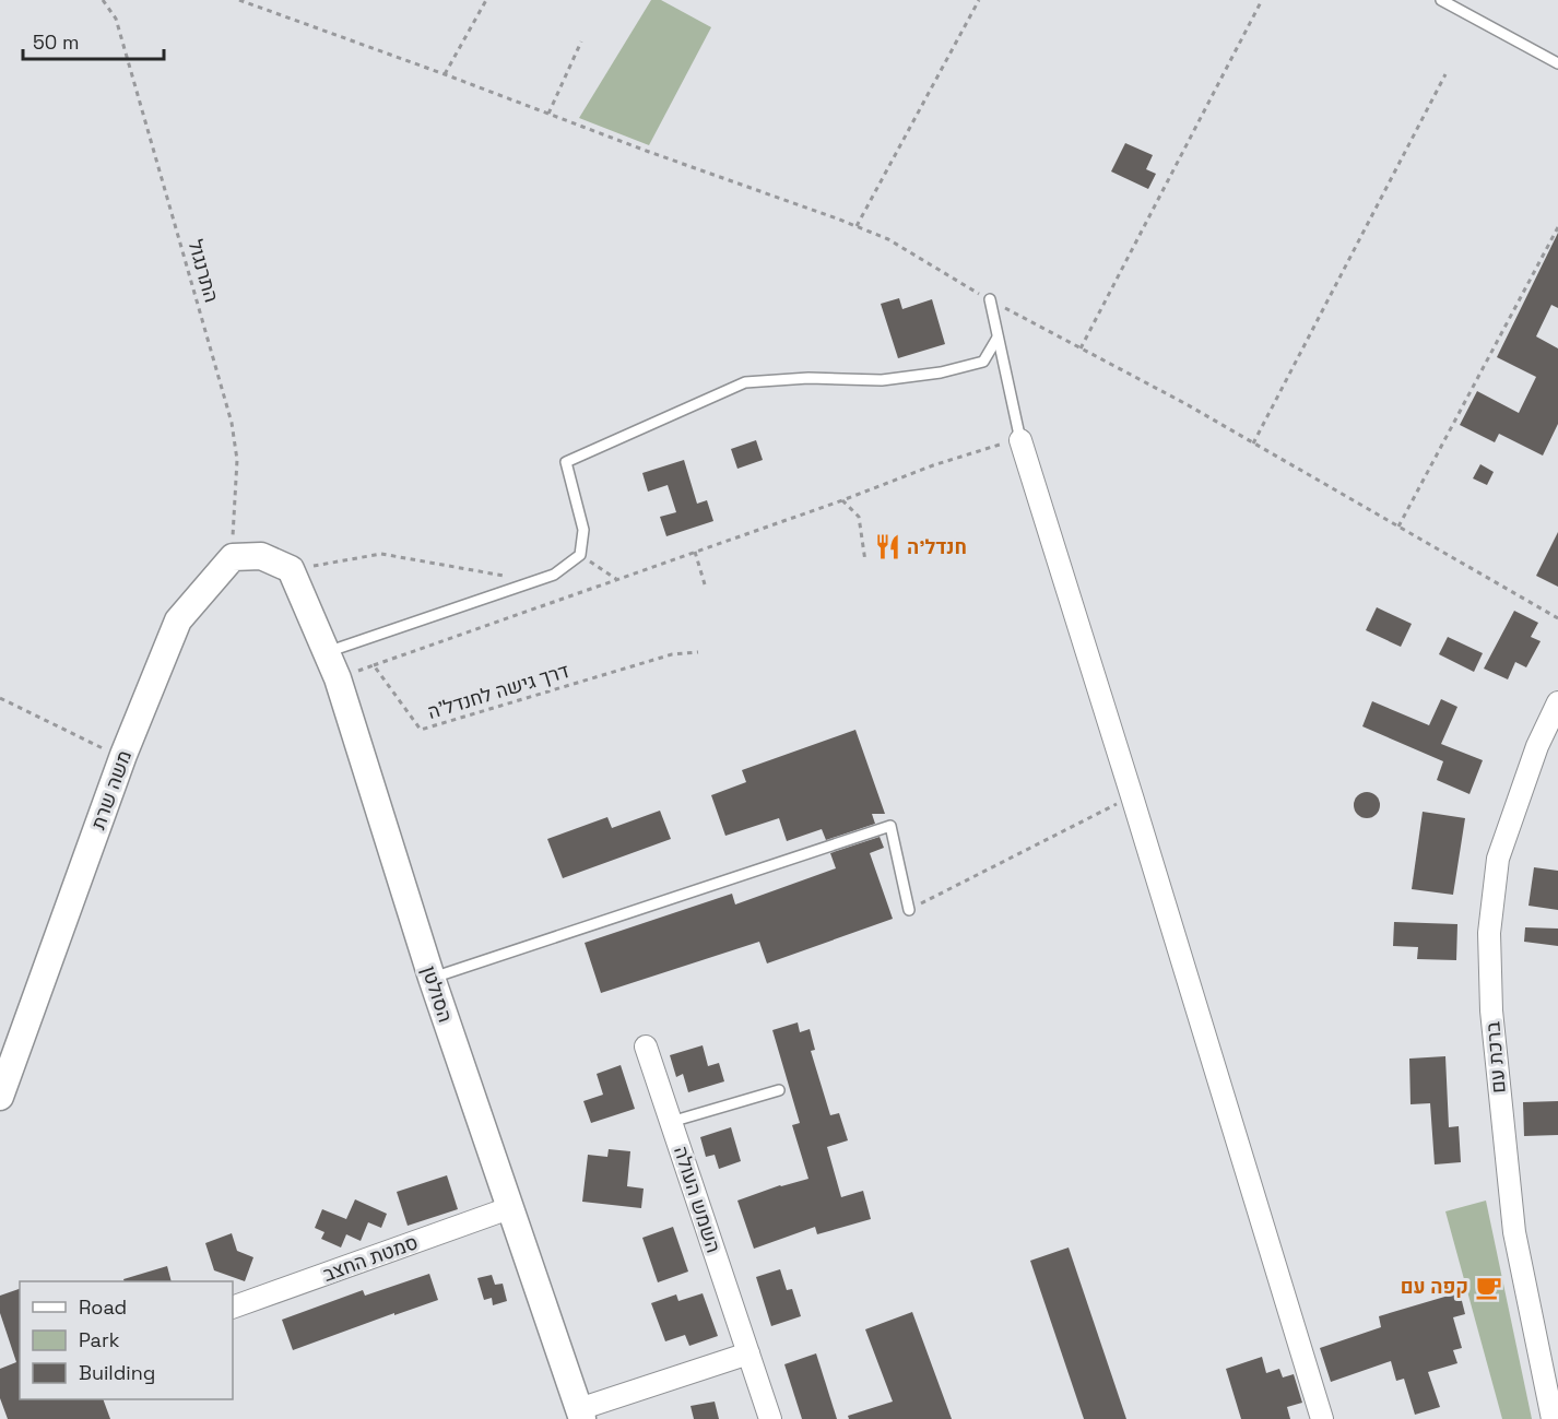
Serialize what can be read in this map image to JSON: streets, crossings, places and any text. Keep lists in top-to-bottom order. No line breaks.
{"streets":{"street":["משה שרת","הסולטן","ברכת עם","השמש העולה","סמטת החצב"],"path":["התרנגול","דרך גישה לחנדל'ה"]},"crossings":[["התרנגול","משה שרת"],["הסולטן","סמטת החצב"]],"places":{"restaurant":["חנדל'ה"],"cafe":["קפה עם"]},"legend":["Road","Park","Building"],"scale_bar":"50 m"}
